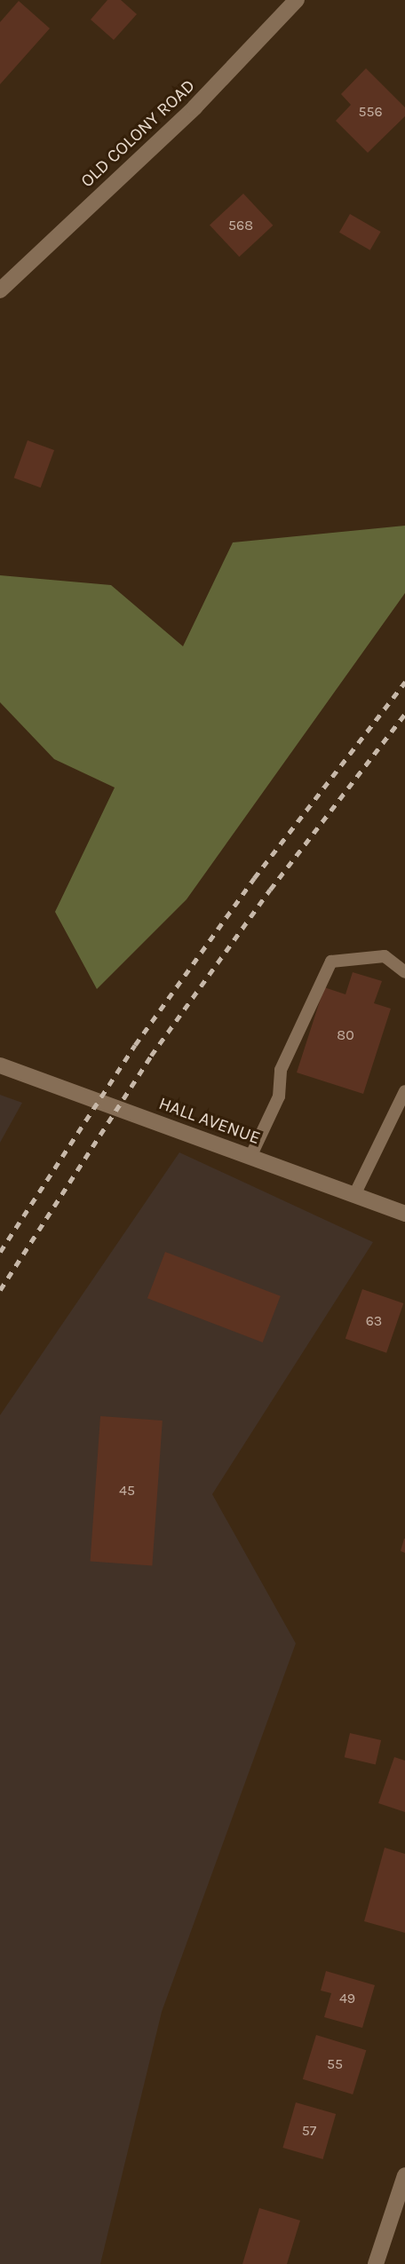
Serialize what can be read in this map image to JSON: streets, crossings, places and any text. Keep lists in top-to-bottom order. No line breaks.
{"streets":{"street":["OLD COLONY ROAD","HALL AVENUE"]},"house_numbers":["556","568","80","63","45","49","55","57"]}
